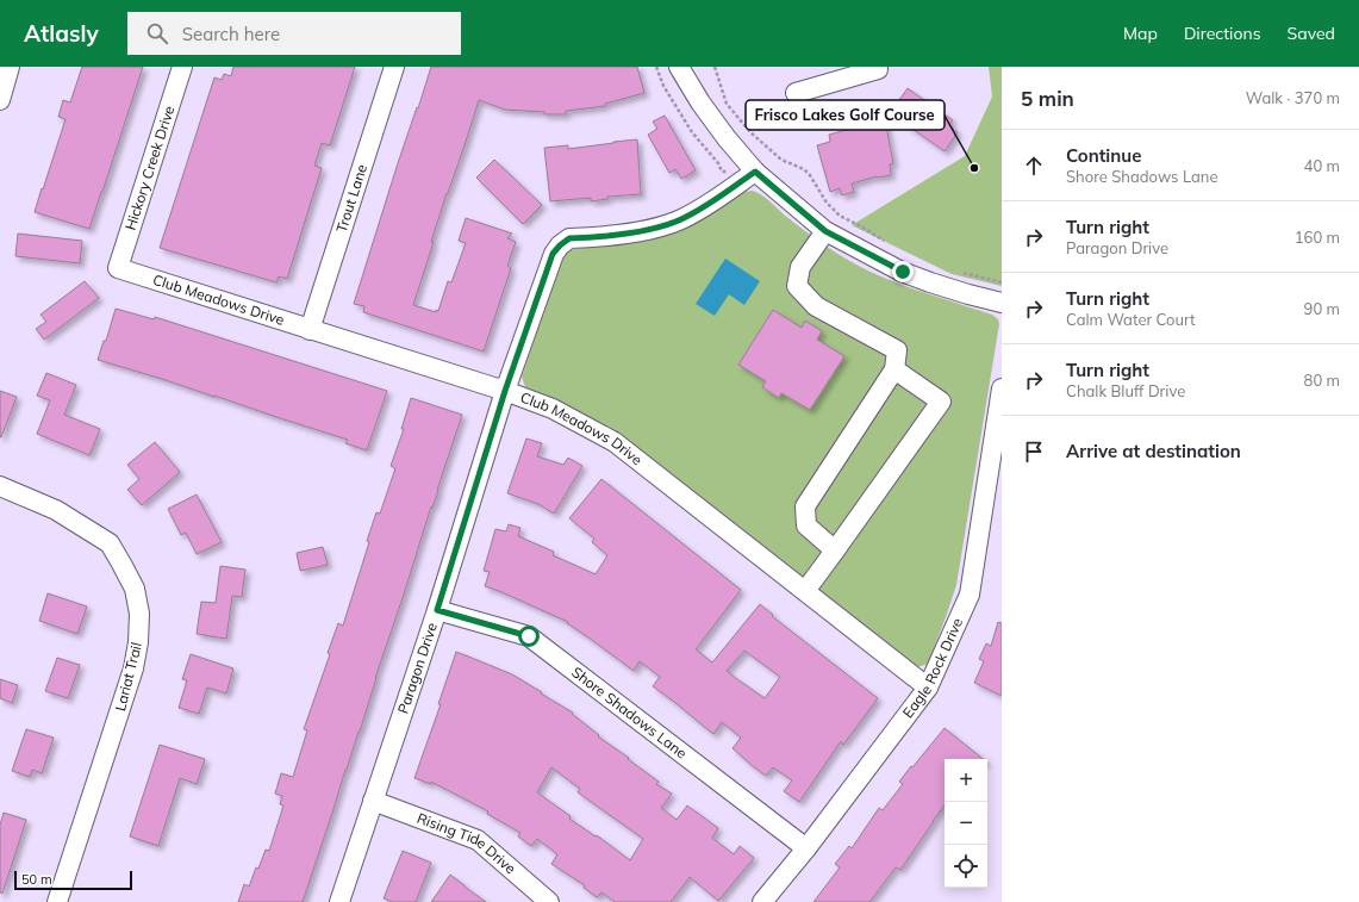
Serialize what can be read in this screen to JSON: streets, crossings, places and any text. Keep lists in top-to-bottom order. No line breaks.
{"streets":{"street":["Hickory Creek Drive","Trout Lane","Club Meadows Drive","Eagle Rock Drive","Paragon Drive","Lariat Trail","Shore Shadows Lane","Rising Tide Drive"]},"crossings":[["Hickory Creek Drive","Club Meadows Drive"],["Trout Lane","Club Meadows Drive"],["Club Meadows Drive","Eagle Rock Drive"],["Club Meadows Drive","Paragon Drive"],["Eagle Rock Drive","Shore Shadows Lane"],["Paragon Drive","Shore Shadows Lane"],["Paragon Drive","Rising Tide Drive"]],"places":["Frisco Lakes Golf Course"],"scale_bar":"50 m","page":{"header":"Atlasly","search":"Search here","nav":["Map","Directions","Saved"],"heading":["5 min","Walk · 370 m"],"list":[["Continue","Shore Shadows Lane","40 m"],["Turn right","Paragon Drive","160 m"],["Turn right","Calm Water Court","90 m"],["Turn right","Chalk Bluff Drive","80 m"],"Arrive at destination"],"map_buttons":["+","−"],"scale":"50 m"}}
